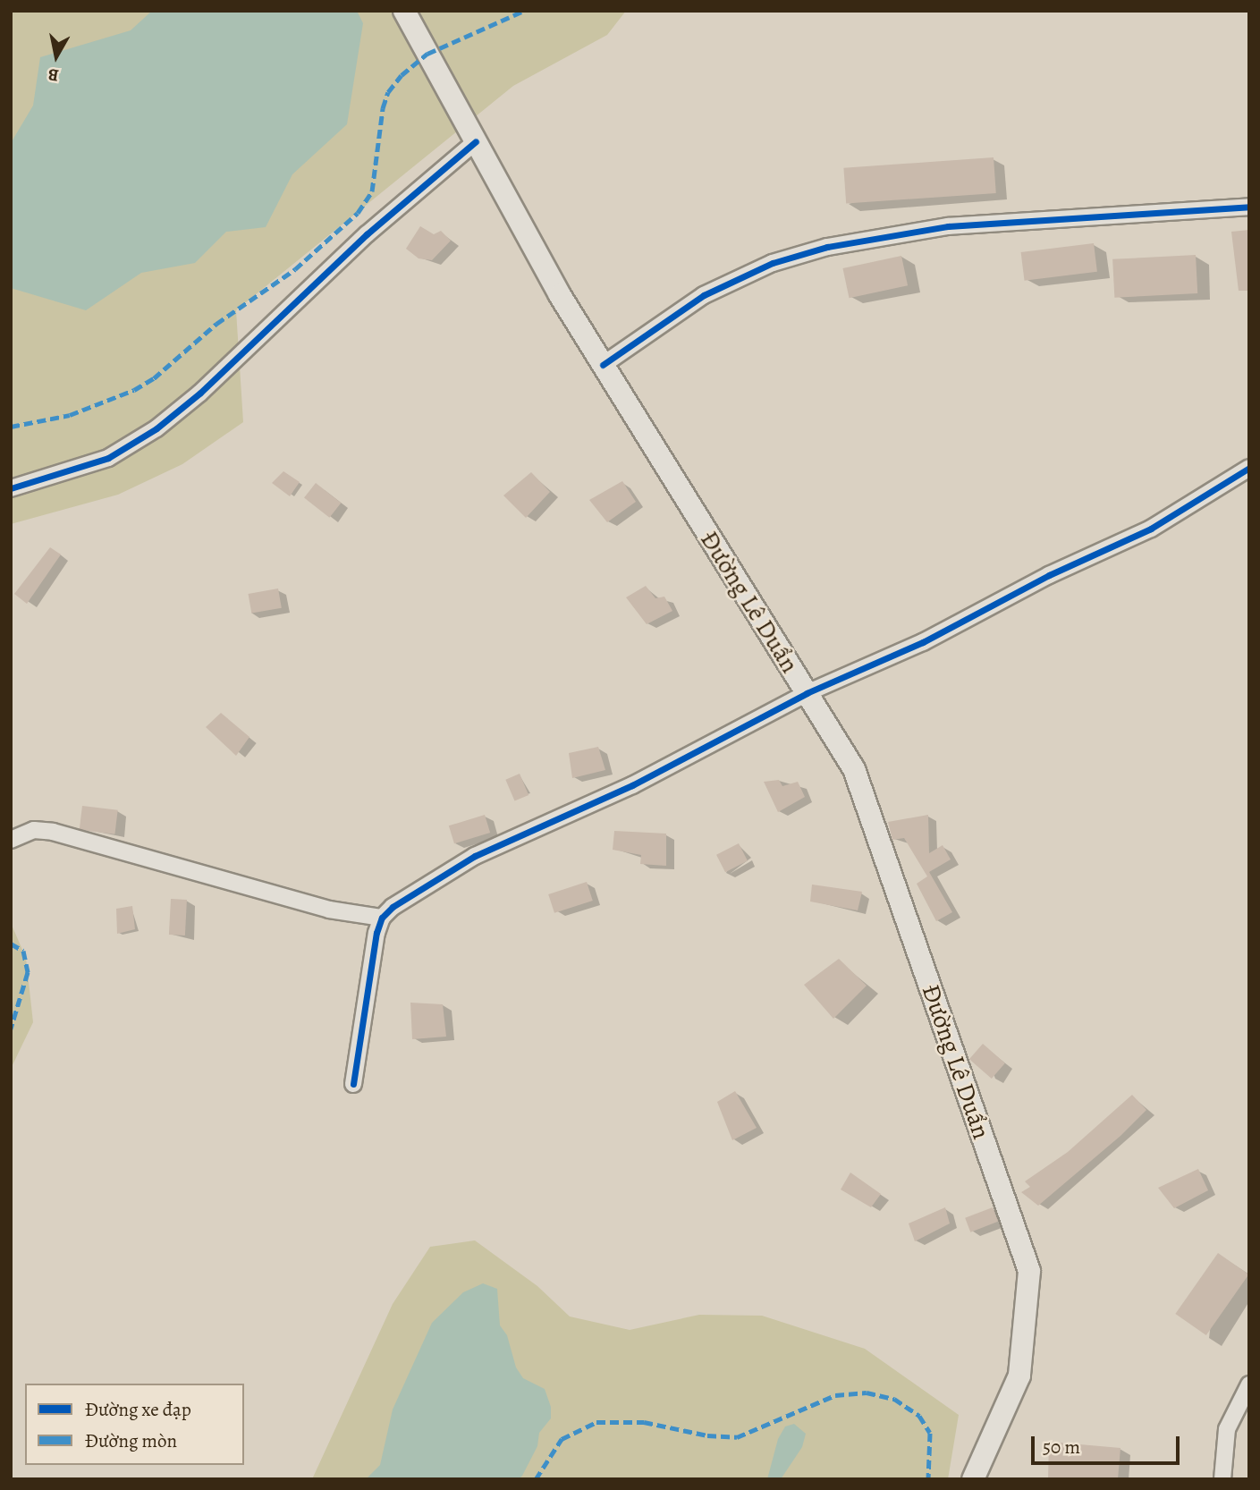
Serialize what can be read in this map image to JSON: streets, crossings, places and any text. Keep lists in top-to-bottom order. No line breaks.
{"streets":{"main road":["Đường Lê Duẩn"]},"legend":["Đường xe đạp","Đường mòn"],"scale_bar":"50 m","north":"bottom"}
